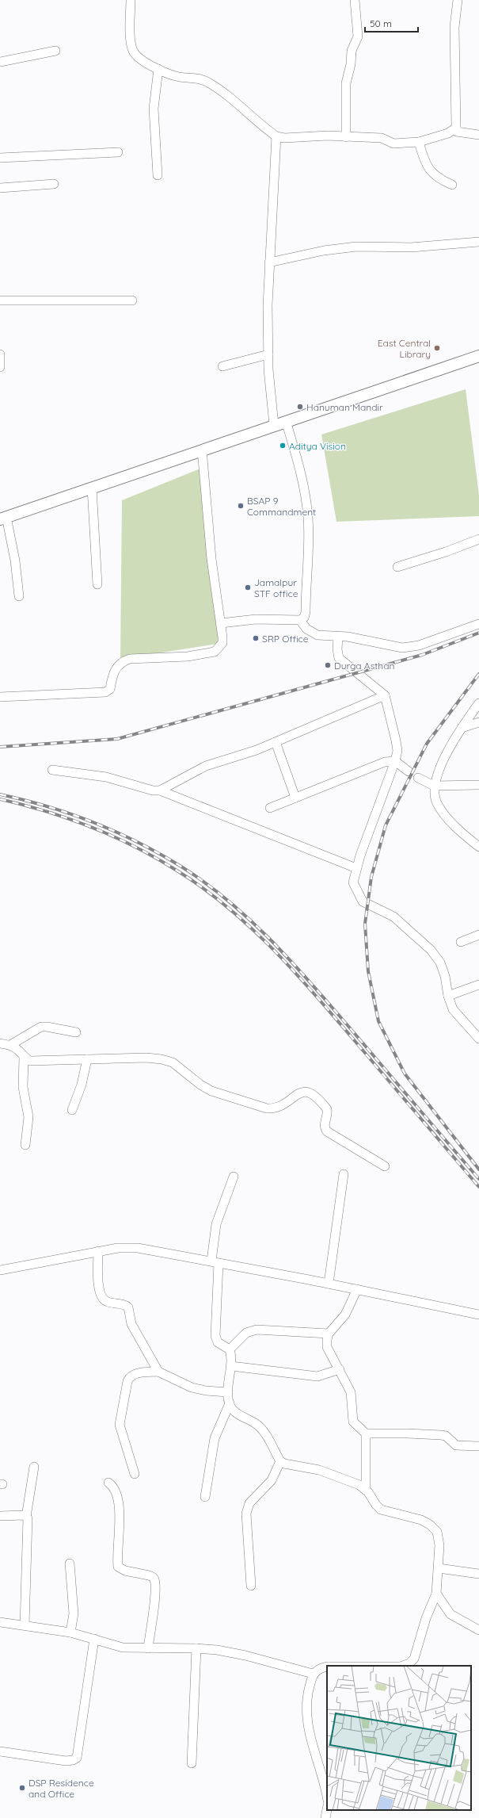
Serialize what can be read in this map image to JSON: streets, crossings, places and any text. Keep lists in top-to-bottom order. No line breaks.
{"places":["East Central Library","Hanuman Mandir","Aditya Vision","BSAP 9 Commandment","Jamalpur STF office","SRP Office","Durga Asthan","DSP Residence and Office"],"scale_bar":"50 m"}
